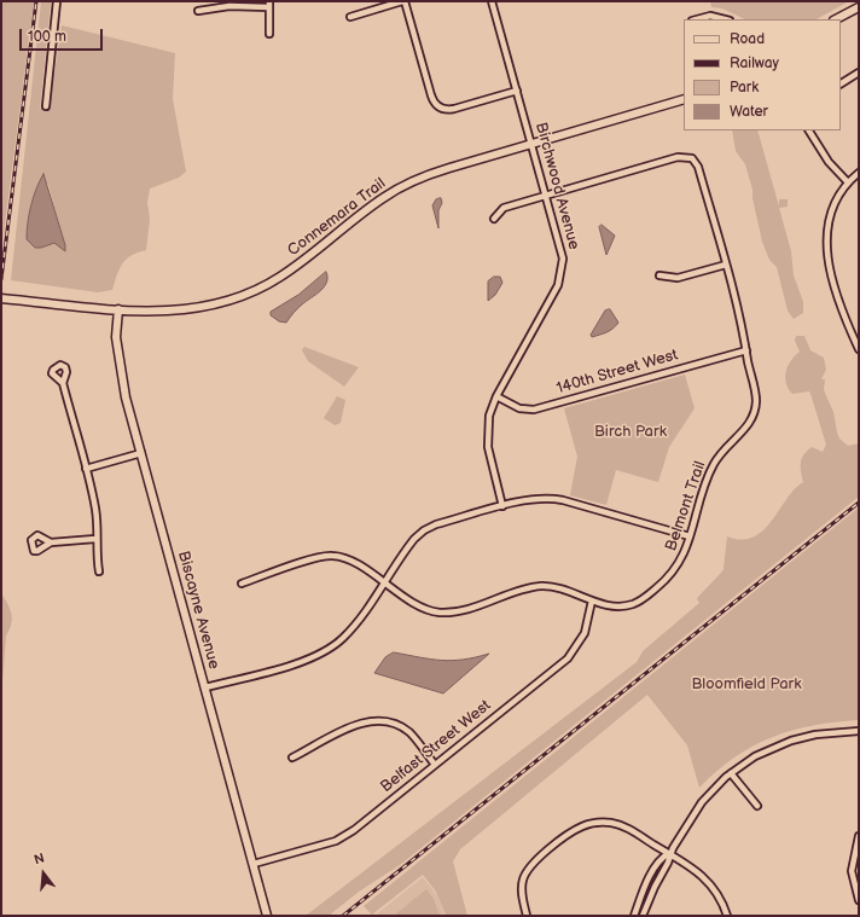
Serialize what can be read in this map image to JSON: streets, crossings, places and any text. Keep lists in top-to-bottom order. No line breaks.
{"streets":{"street":["Birchwood Avenue","Connemara Trail","140th Street West","Belmont Trail","Biscayne Avenue","Belfast Street West"]},"crossings":[["Birchwood Avenue","Connemara Trail"],["Birchwood Avenue","140th Street West"],["Birchwood Avenue","Belmont Trail"],["Connemara Trail","Biscayne Avenue"],["140th Street West","Belmont Trail"],["Belmont Trail","Belfast Street West"],["Biscayne Avenue","Belfast Street West"]],"parks":["Birch Park","Bloomfield Park"],"legend":["Road","Railway","Park","Water"],"scale_bar":"100 m","north":"top"}
